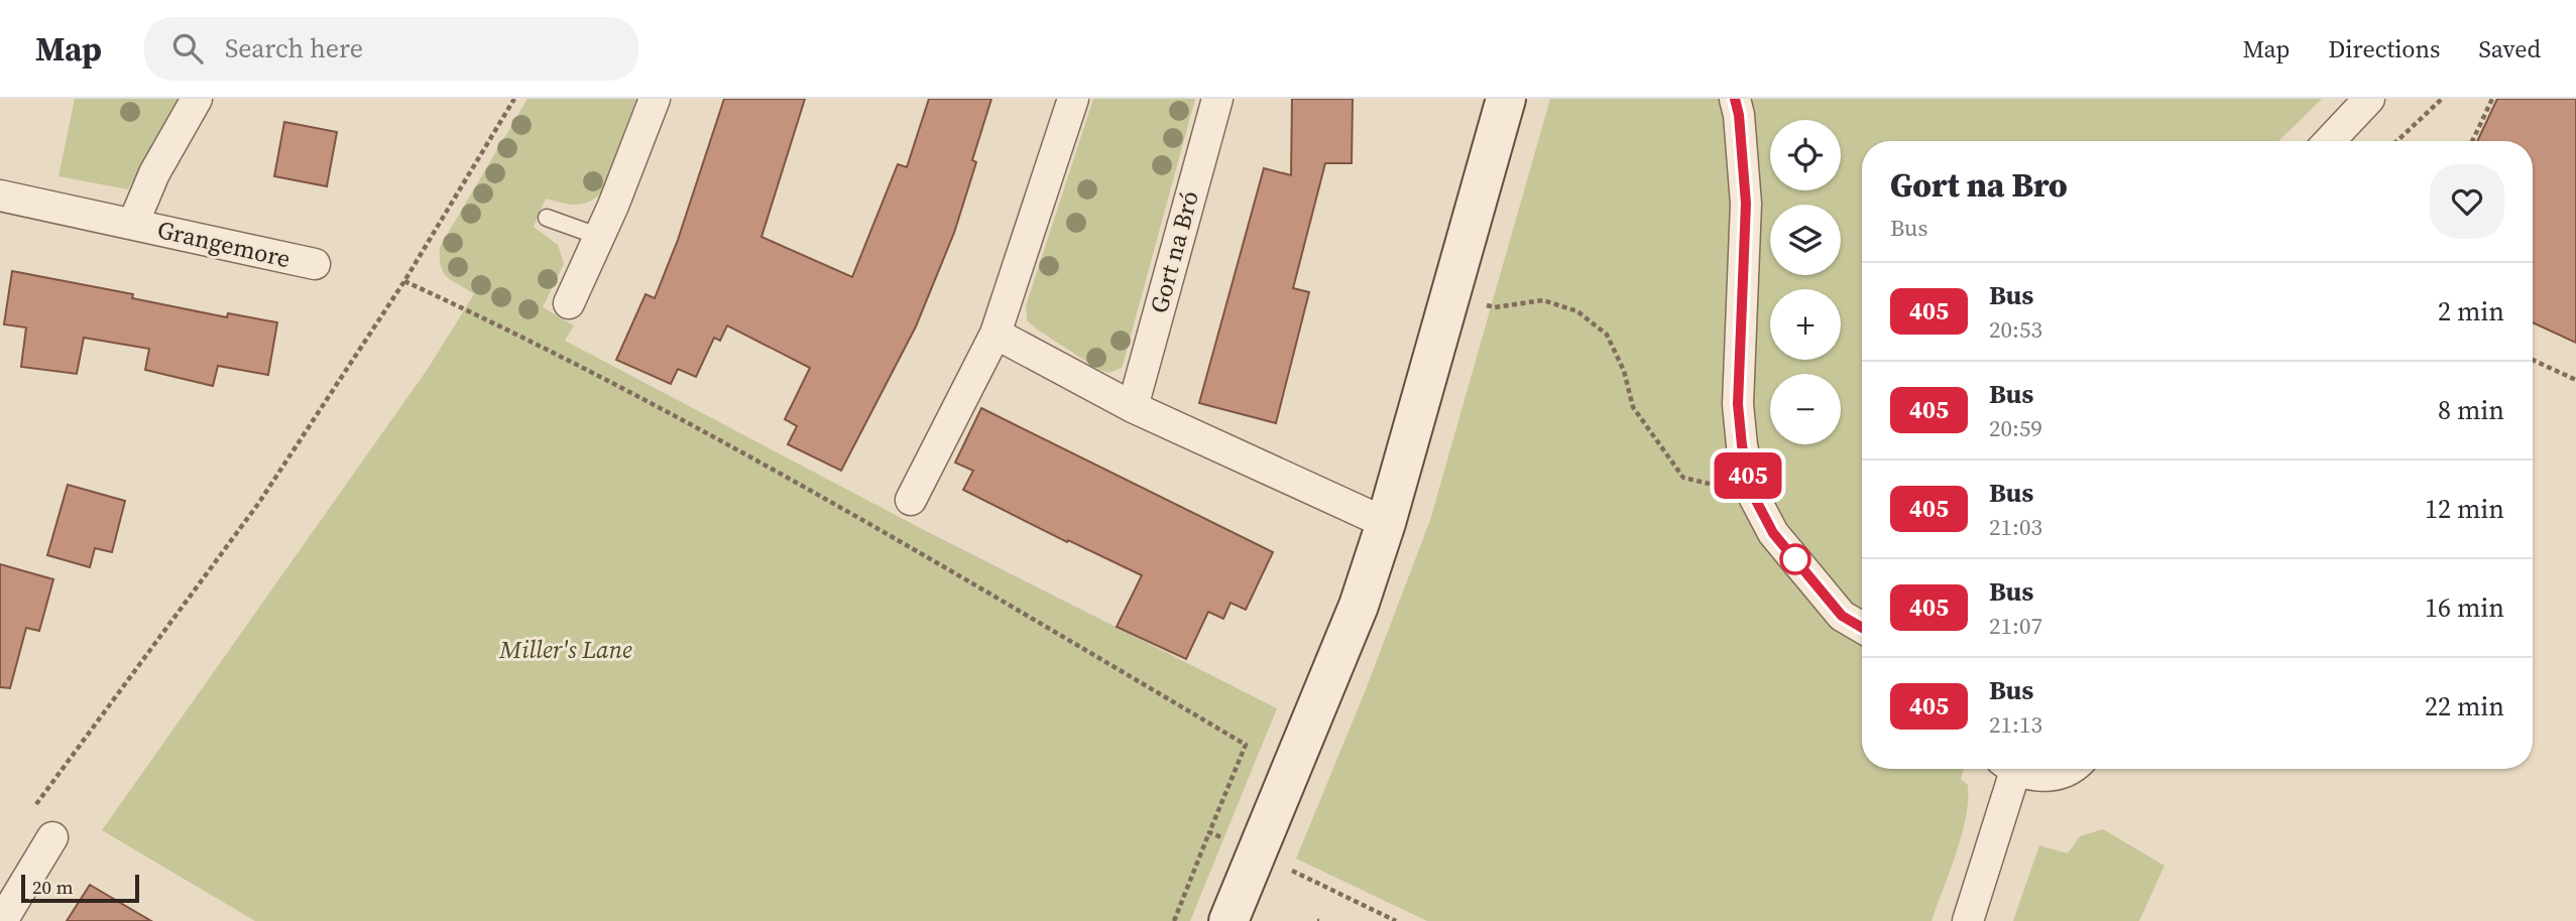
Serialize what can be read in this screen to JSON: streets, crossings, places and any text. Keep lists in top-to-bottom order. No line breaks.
{"streets":{"street":["Grangemore","Gort na Bró"]},"parks":["Miller's Lane"],"lines":["bus line 405"],"scale_bar":"20 m","page":{"header":"Map","search":"Search here","nav":["Map","Directions","Saved"],"on_map":"405","map_buttons":["+","−"],"heading":["Gort na Bro","Bus"],"list":[{"mark":"405","name":"Bus","note":"20:53","value":"2 min"},{"mark":"405","name":"Bus","note":"20:59","value":"8 min"},{"mark":"405","name":"Bus","note":"21:03","value":"12 min"},{"mark":"405","name":"Bus","note":"21:07","value":"16 min"},{"mark":"405","name":"Bus","note":"21:13","value":"22 min"}],"scale":"20 m"}}
